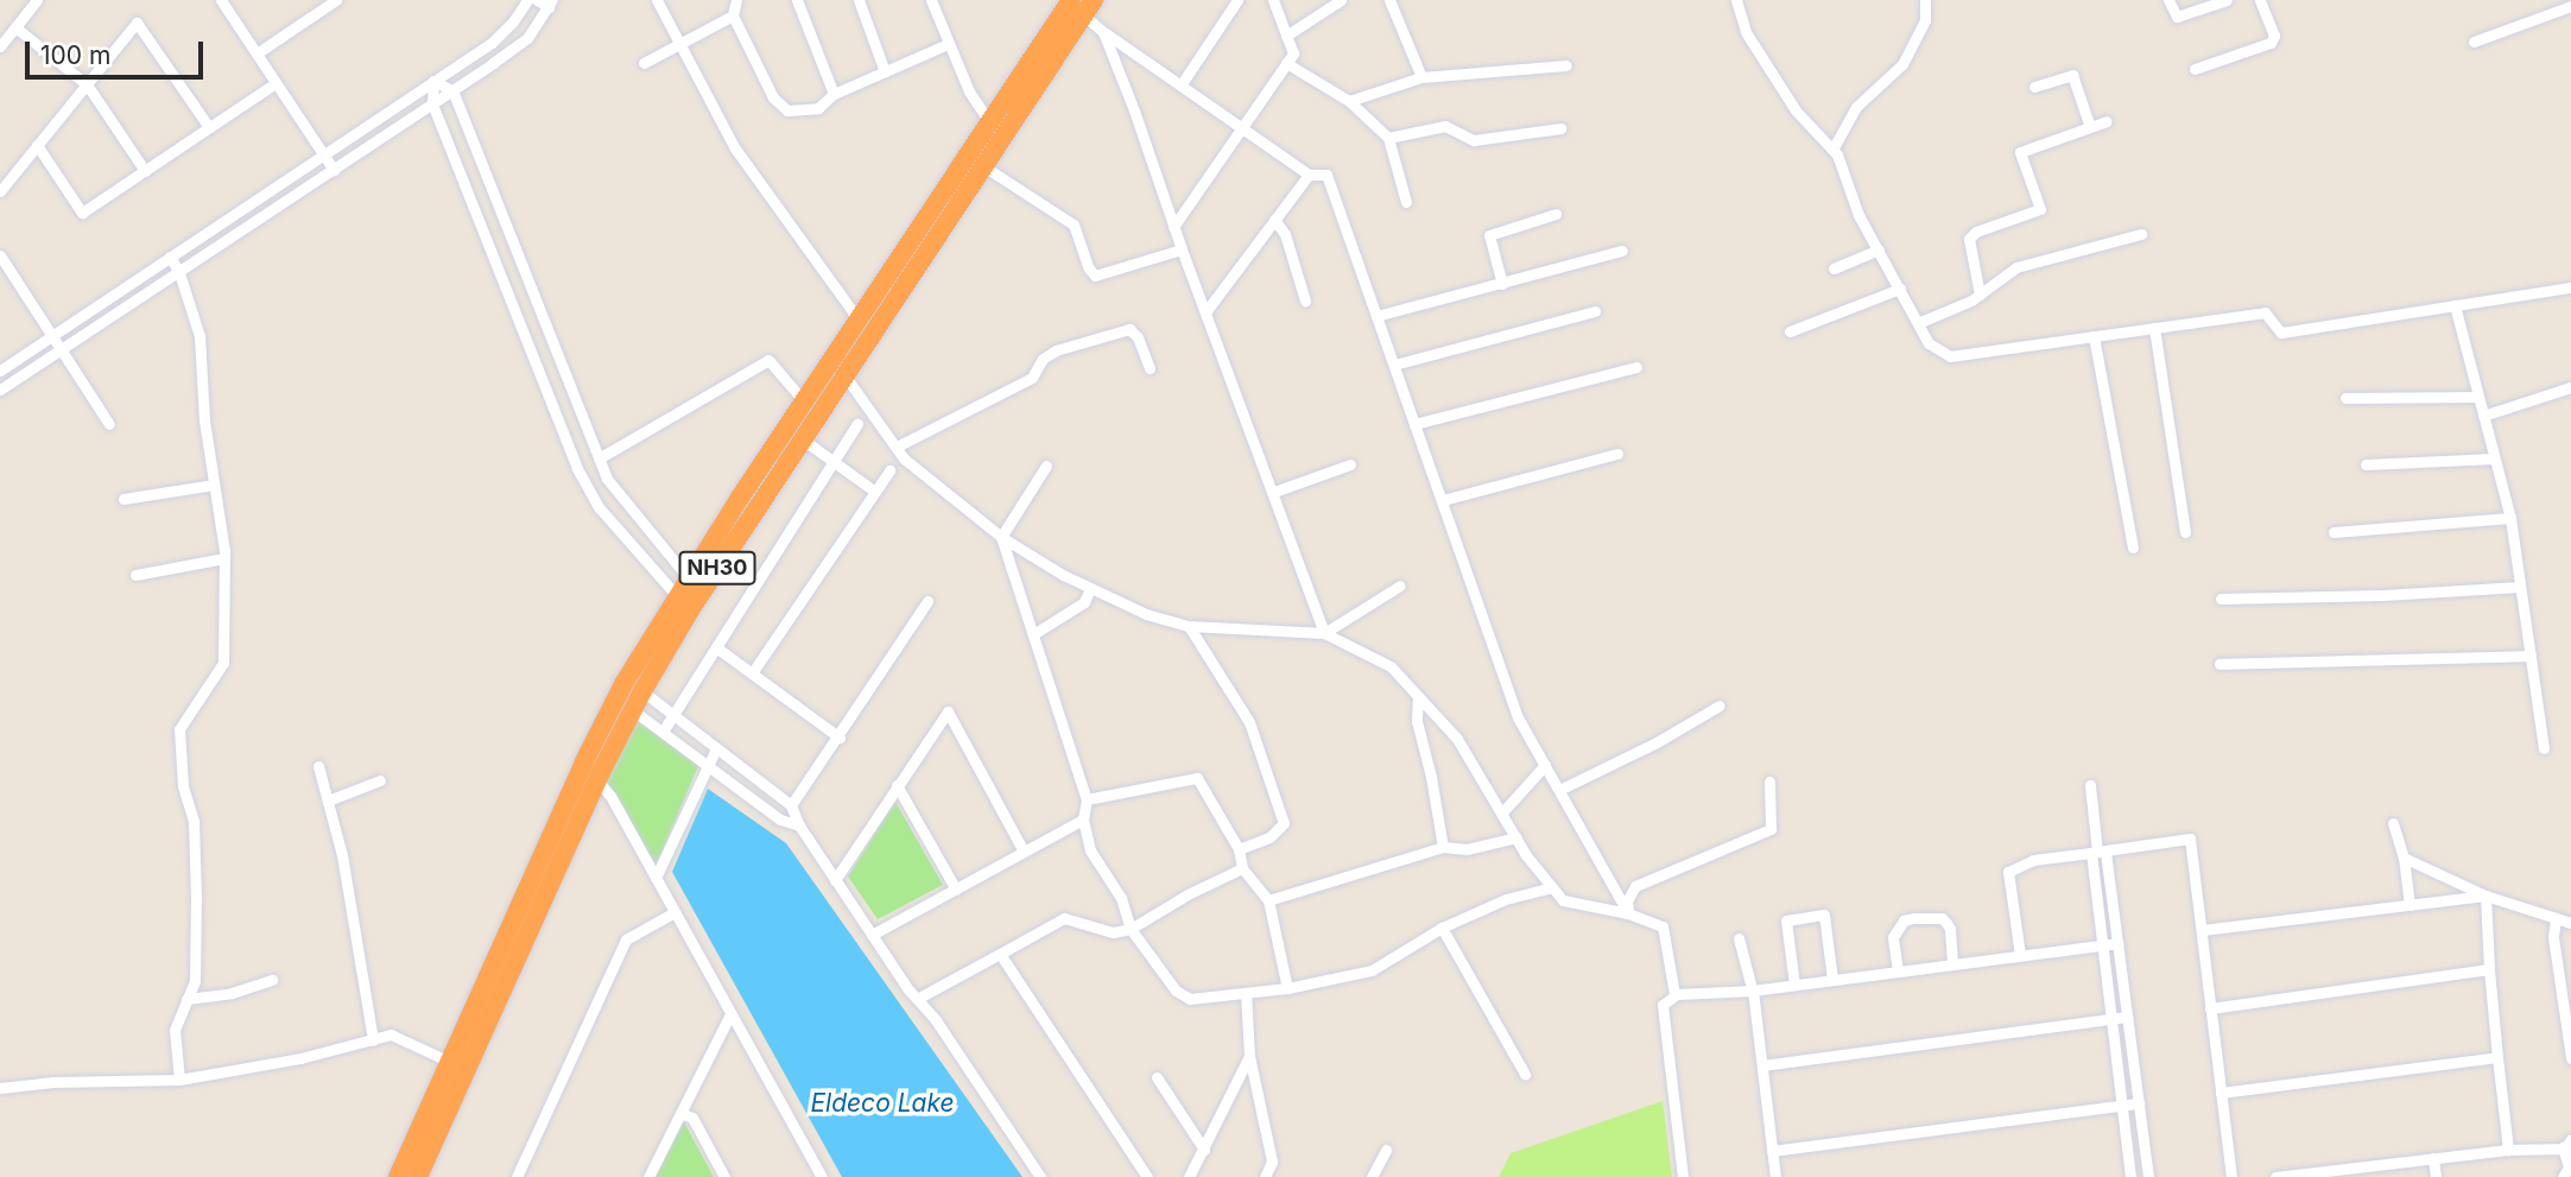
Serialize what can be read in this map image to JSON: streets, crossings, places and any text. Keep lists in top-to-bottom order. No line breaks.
{"streets":{"highway":["NH30"]},"water":["Eldeco Lake"],"scale_bar":"100 m"}
